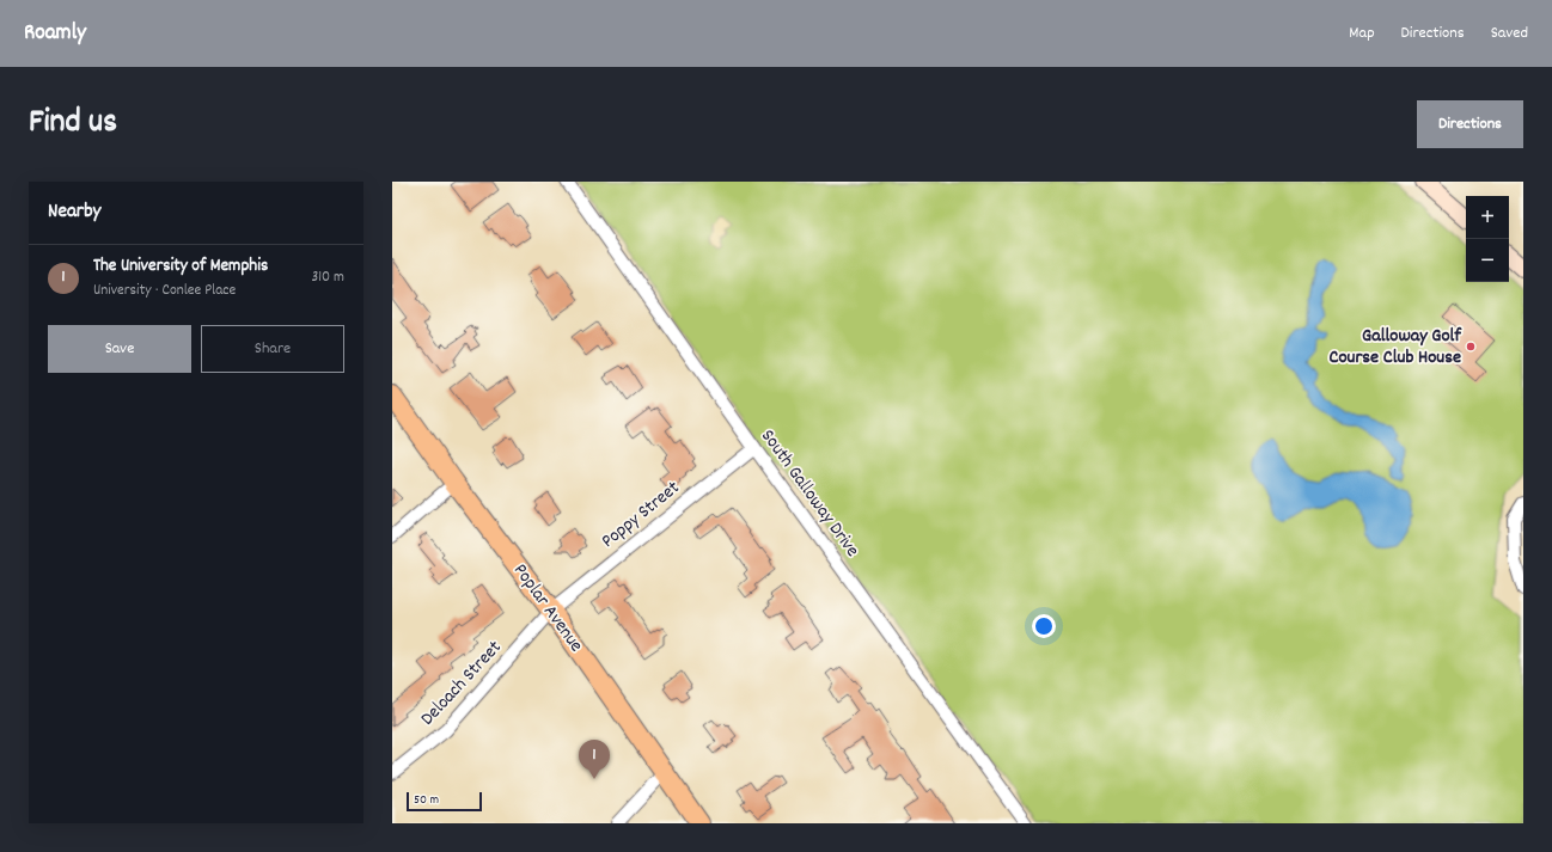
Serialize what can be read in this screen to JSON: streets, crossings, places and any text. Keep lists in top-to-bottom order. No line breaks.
{"streets":{"main road":["Poplar Avenue"],"street":["South Galloway Drive","Poppy Street","Deloach Street"]},"crossings":[["South Galloway Drive","Poppy Street"],["Poppy Street","Poplar Avenue"],["Poppy Street","Deloach Street"],["Poplar Avenue","Deloach Street"]],"places":["Galloway Golf Course Club House"],"scale_bar":"50 m","page":{"header":"Roamly","nav":["Map","Directions","Saved"],"title":"Find us","buttons":["Directions",["Save","Share"]],"heading":"Nearby","map_buttons":["+","−"],"list":[{"mark":"1","name":"The University of Memphis","note":"University · Conlee Place","value":"310 m"}],"pins":"1","scale":"50 m"}}
